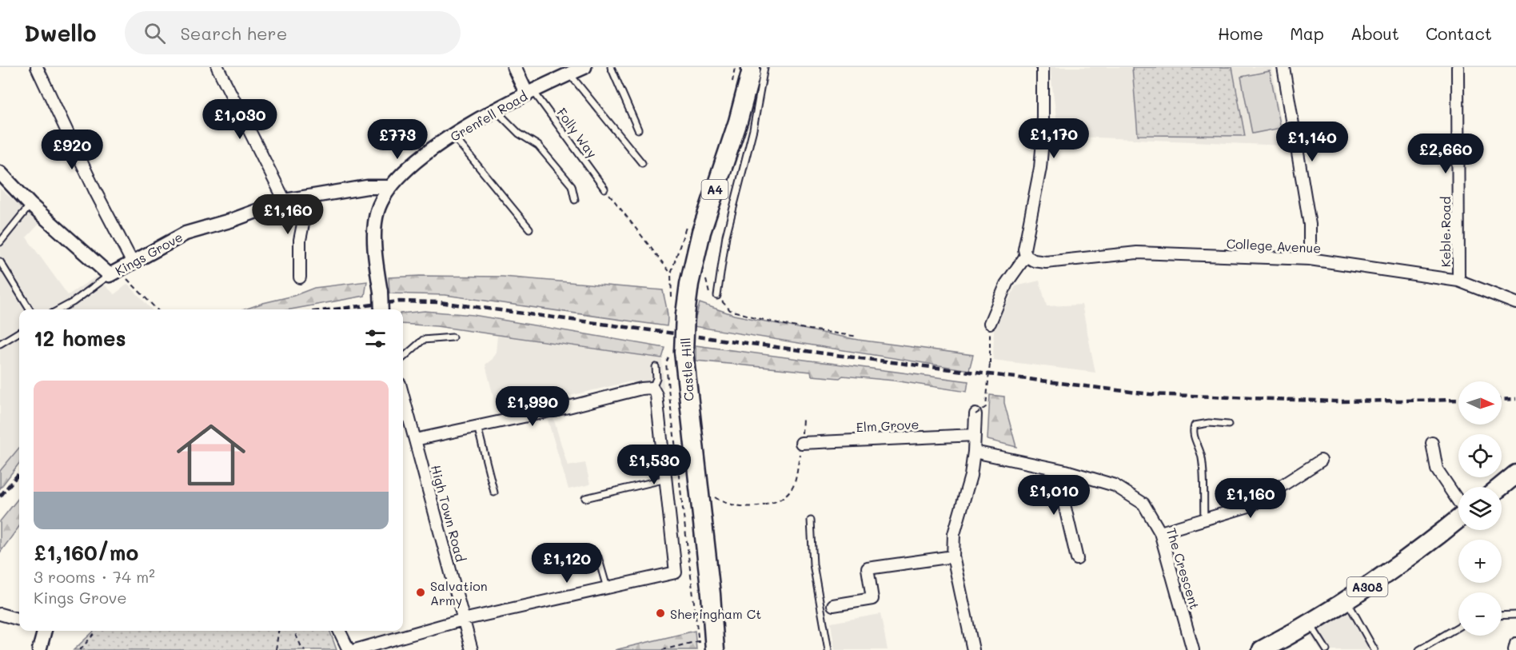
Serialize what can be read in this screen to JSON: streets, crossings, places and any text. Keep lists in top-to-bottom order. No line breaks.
{"streets":{"main road":["A4","Castle Hill","A308"],"street":["Grenfell Road","Keble Road","College Avenue","Kings Grove","Elm Grove","High Town Road","The Crescent"],"lane":["Folly Way"]},"crossings":[["Grenfell Road","Folly Way"],["Grenfell Road","Kings Grove"],["Keble Road","College Avenue"]],"places":["Salvation Army","Sheringham Ct"],"north":"right","page":{"header":"Dwello","search":"Search here","nav":["Home","Map","About","Contact"],"price":["£1,030","£1,170","£773","£1,140","£920","£2,660","£1,160","£1,990","£1,530","£1,010","£1,160","£1,120"],"heading":"12 homes","list":[{"name":"£1,160/mo","note":"3 rooms · 74 m² · Kings Grove"}],"map_buttons":["+","−"]}}
